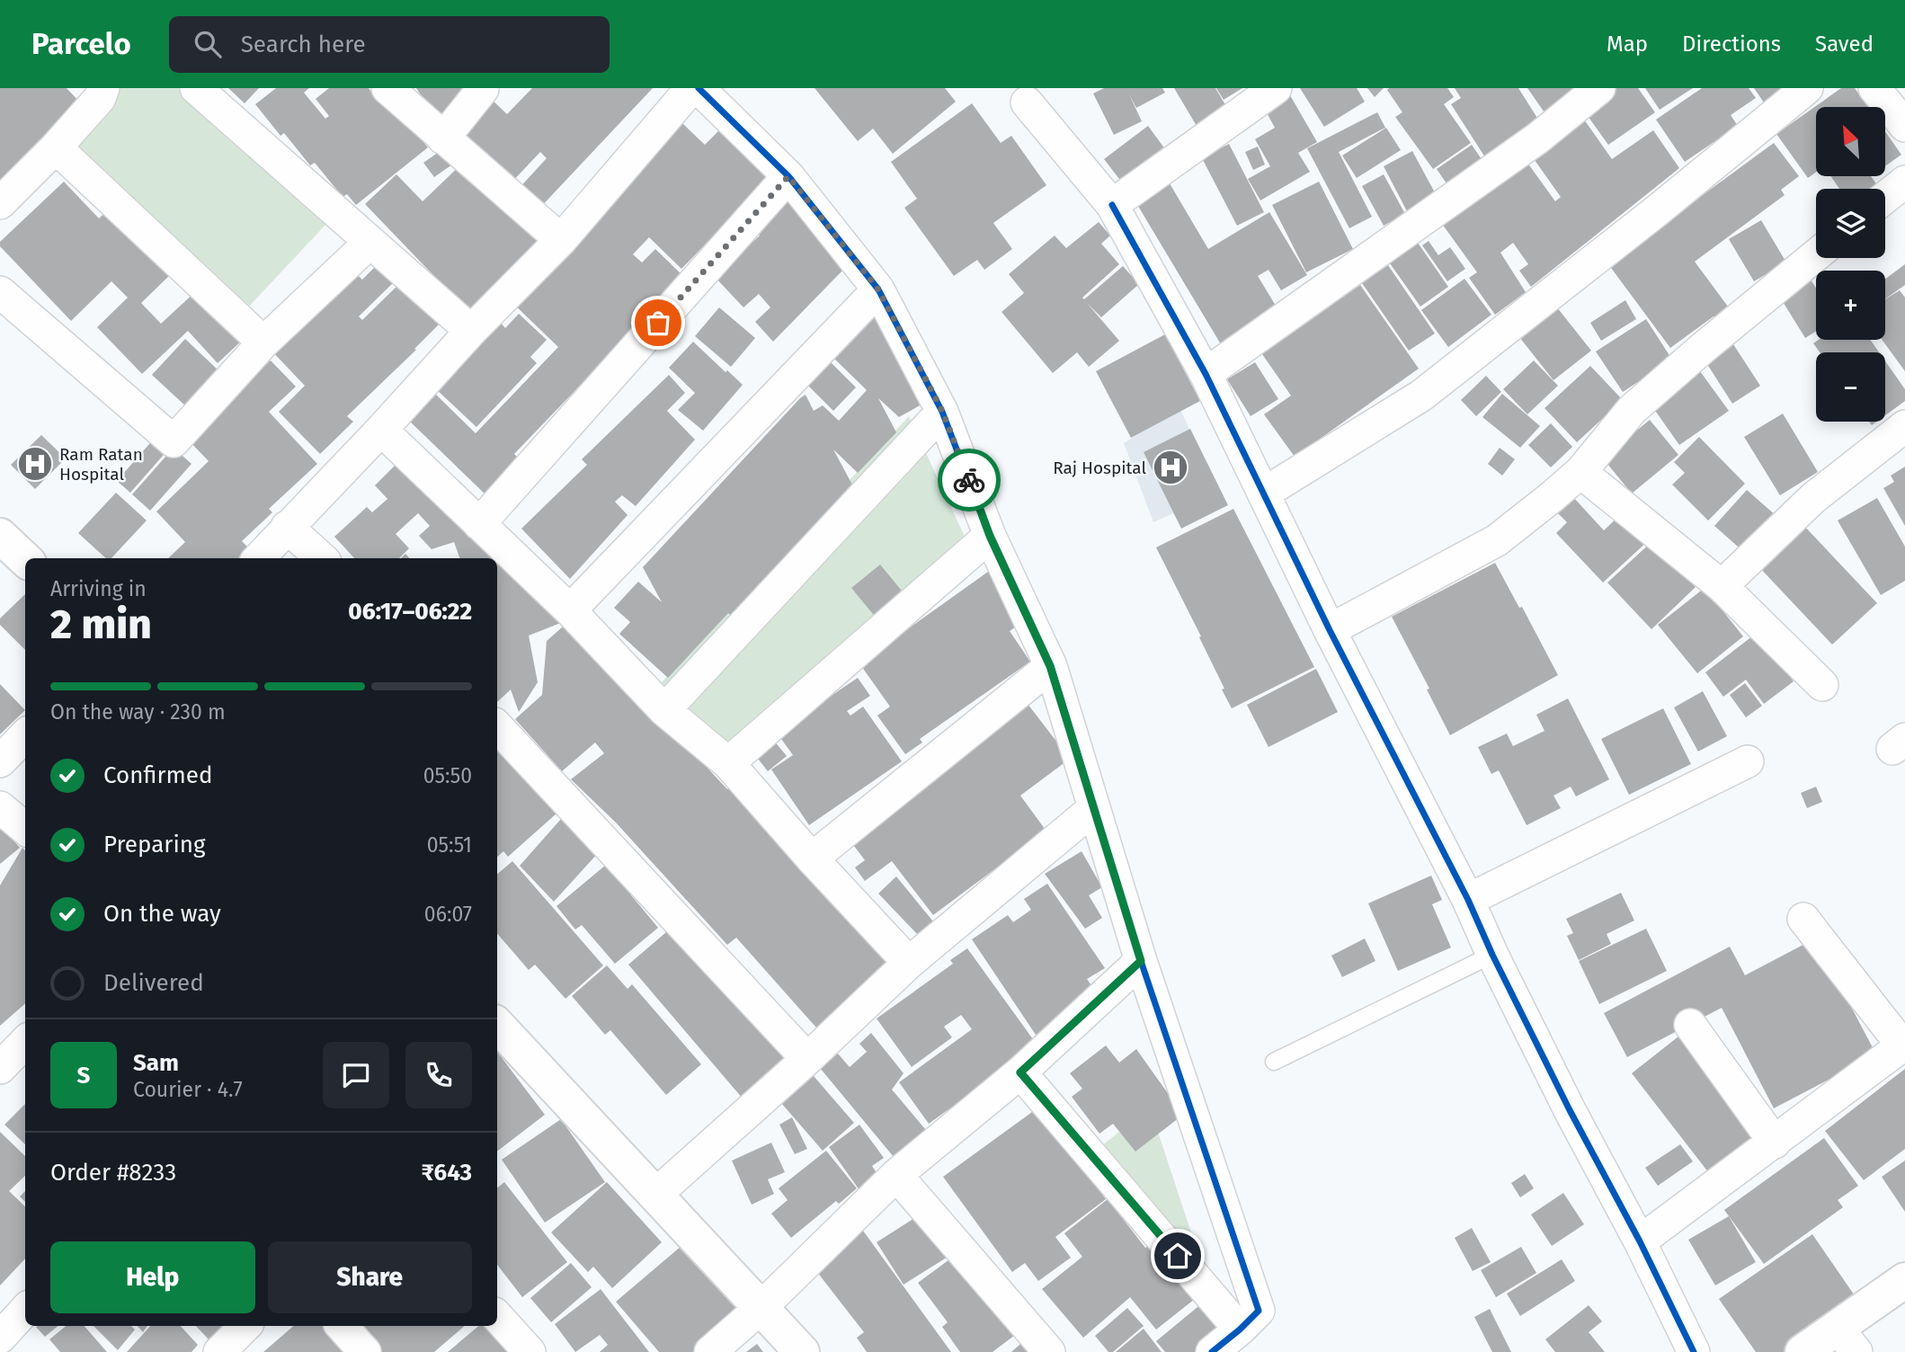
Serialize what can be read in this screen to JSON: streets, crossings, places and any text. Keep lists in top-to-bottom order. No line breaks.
{"places":{"hospital":["Ram Ratan Hospital","Raj Hospital"]},"north":"top left","page":{"header":"Parcelo","search":"Search here","nav":["Map","Directions","Saved"],"map_buttons":["+","−"],"heading":["2 min","Arriving in","06:17–06:22"],"panel":["Sam","Courier · 4.7","Order #8233","₹643"],"bar":"On the way · 230 m","list":[["Confirmed","05:50"],["Preparing","05:51"],["On the way","06:07"],"Delivered"],"round":"S","buttons":["Help","Share"]}}
